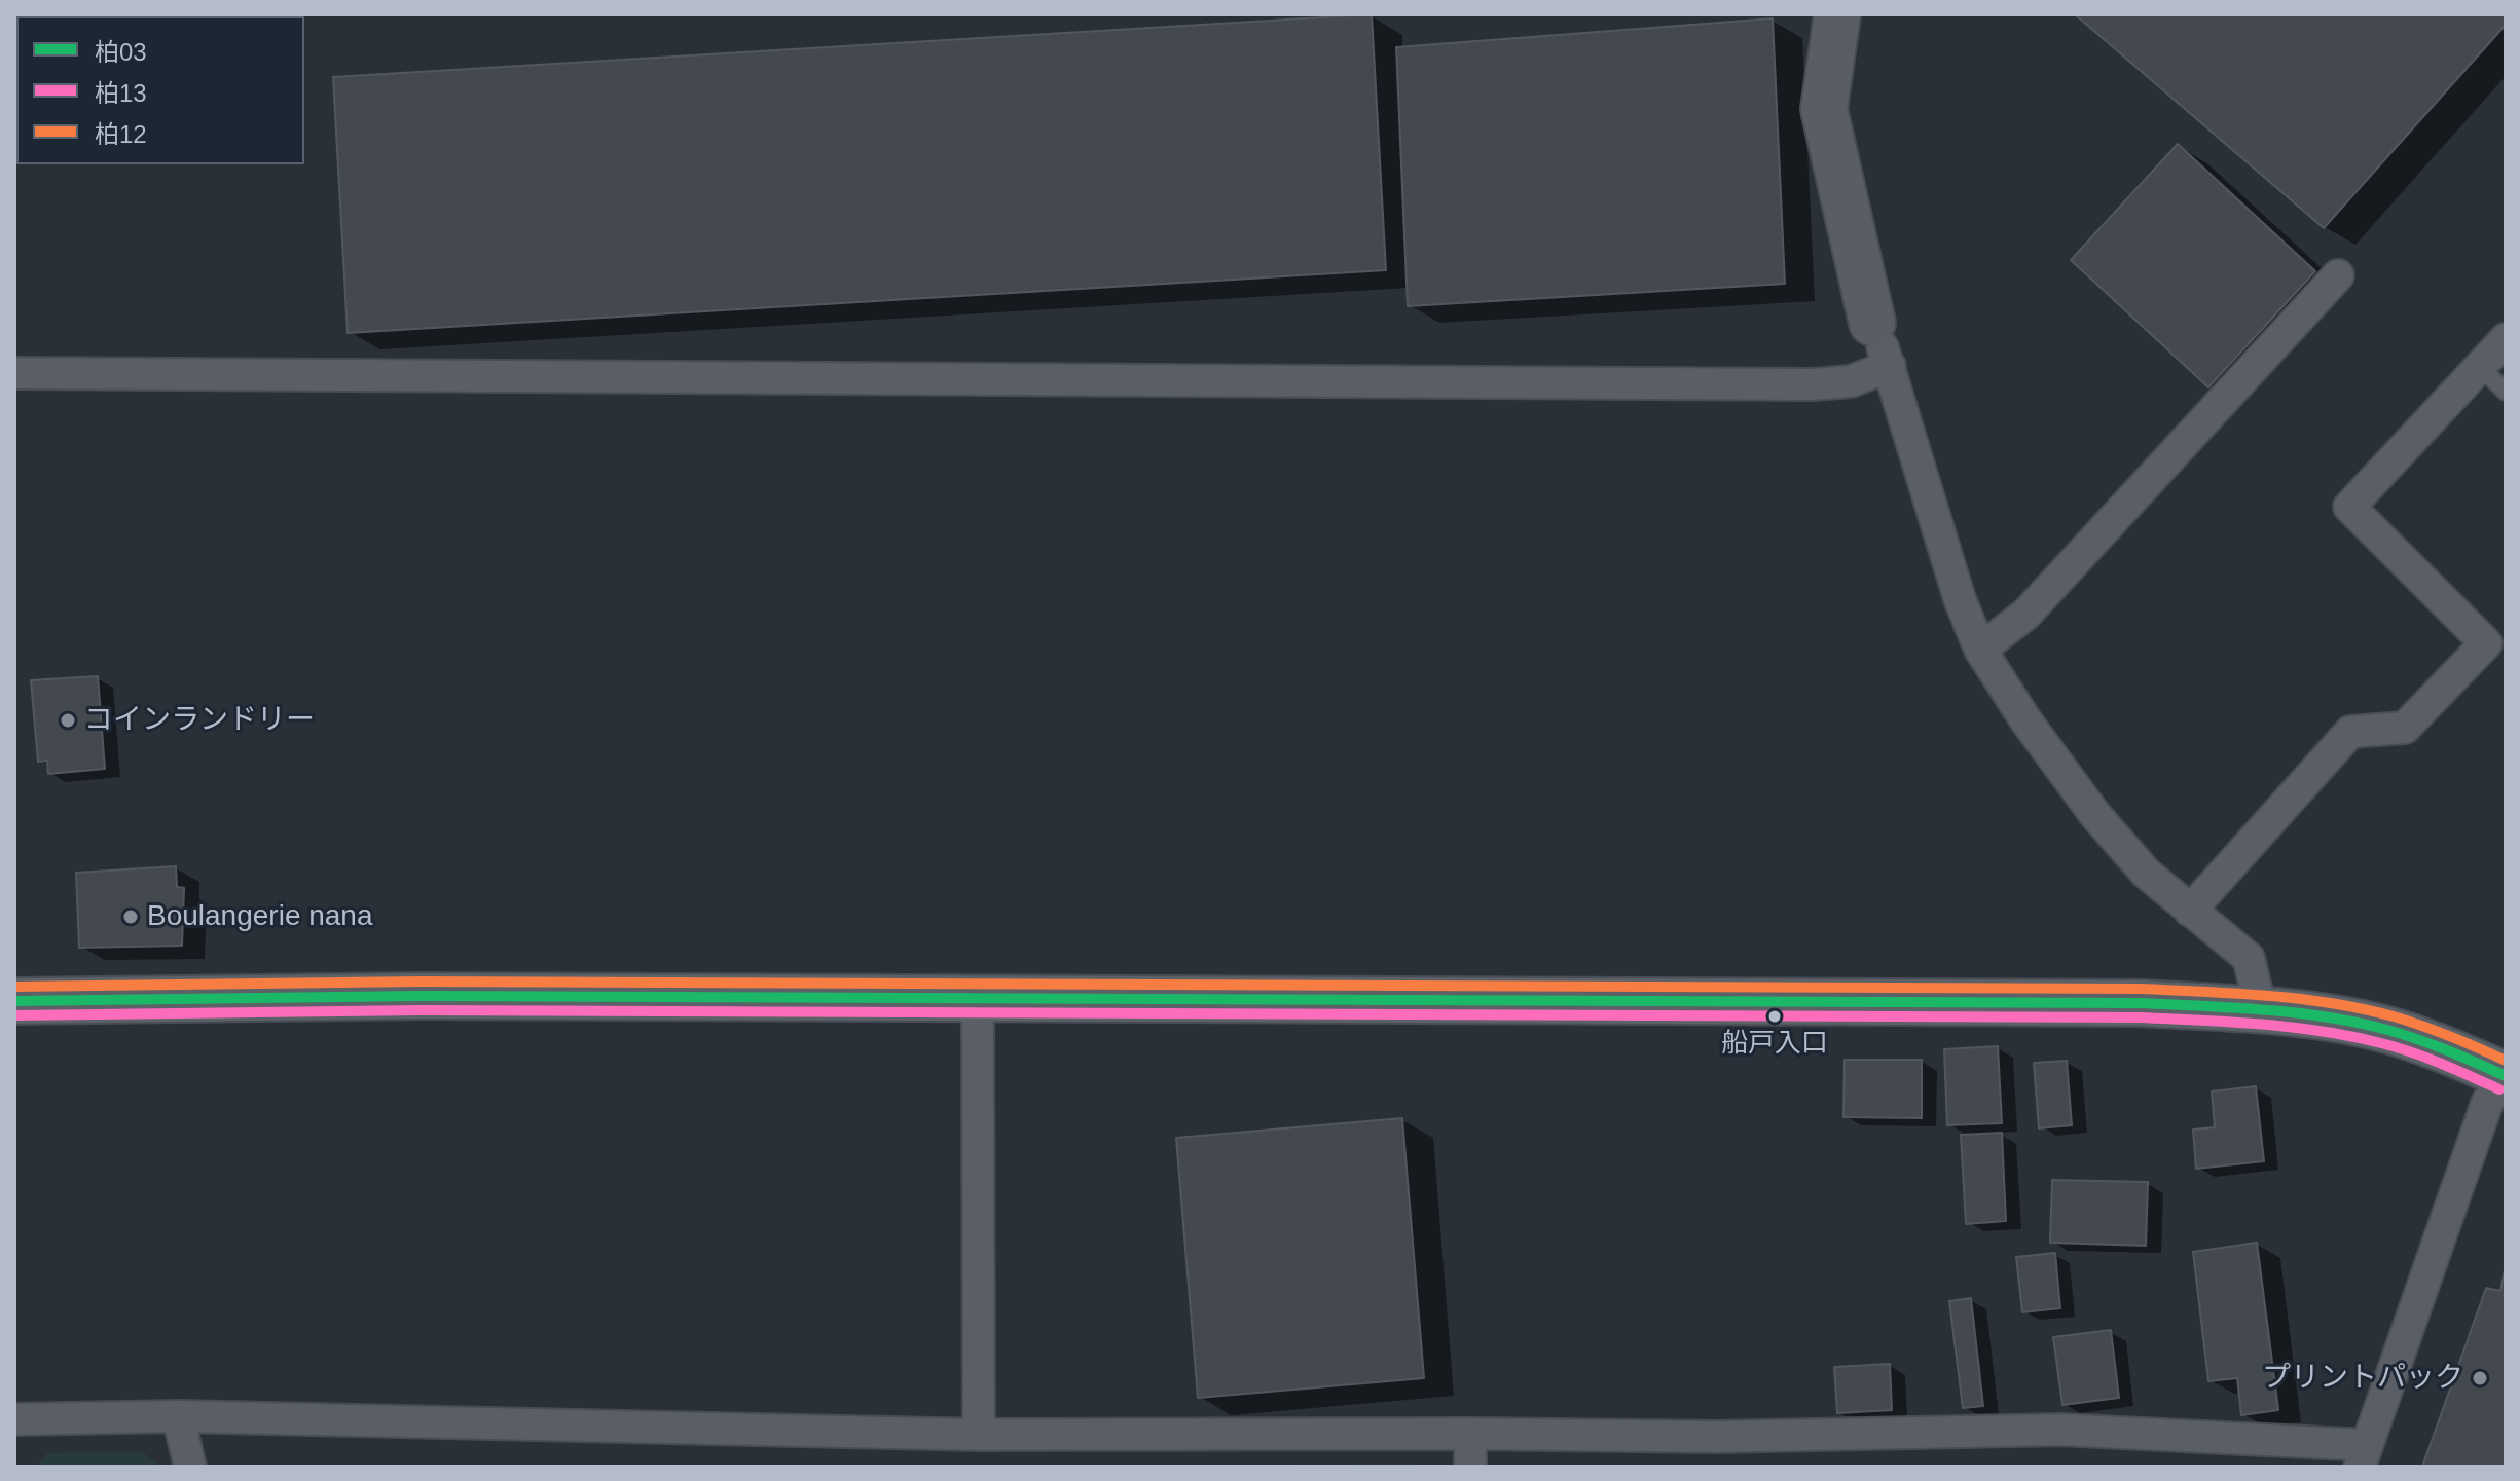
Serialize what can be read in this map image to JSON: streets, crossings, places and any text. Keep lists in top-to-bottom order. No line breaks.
{"places":["コインランドリー","Boulangerie nana","船戸入口","プリントパック"],"lines":["transit line 柏12","transit line 柏03","transit line 柏13"],"legend":["柏03","柏13","柏12"]}
